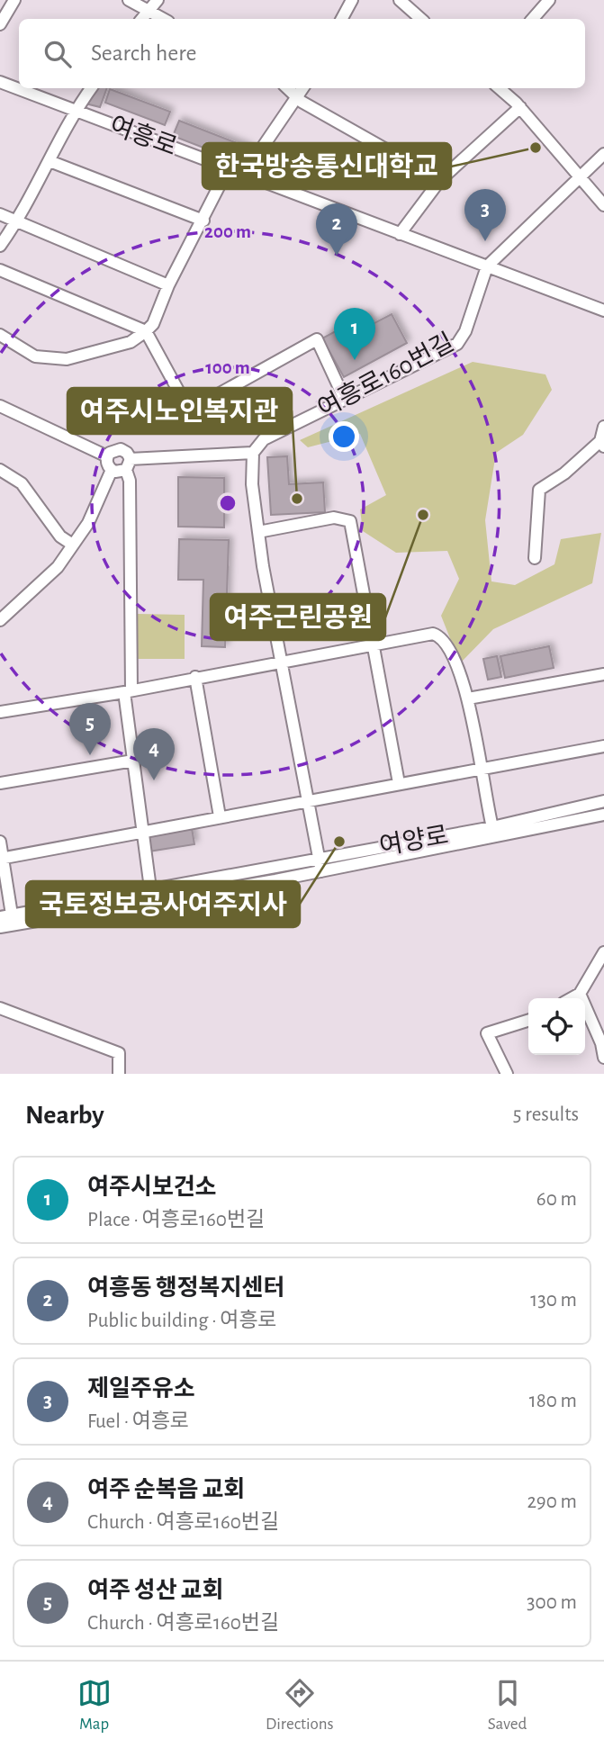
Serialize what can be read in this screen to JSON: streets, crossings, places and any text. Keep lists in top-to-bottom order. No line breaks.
{"streets":{"street":["여흥로","여흥로160번길","여양로"]},"crossings":[["여흥로","여흥로160번길"]],"places":["한국방송통신대학교","여주시노인복지관","여주근린공원","국토정보공사여주지사"],"page":{"search":"Search here","pins":["3","2","1","5","4"],"heading":["Nearby","5 results"],"list":[{"mark":"1","name":"여주시보건소","note":"Place · 여흥로160번길","value":"60 m"},{"mark":"2","name":"여흥동 행정복지센터","note":"Public building · 여흥로","value":"130 m"},{"mark":"3","name":"제일주유소","note":"Fuel · 여흥로","value":"180 m"},{"mark":"4","name":"여주 순복음 교회","note":"Church · 여흥로160번길","value":"290 m"},{"mark":"5","name":"여주 성산 교회","note":"Church · 여흥로160번길","value":"300 m"}],"nav":["Map","Directions","Saved"]},"rings":["200 m","100 m"]}
